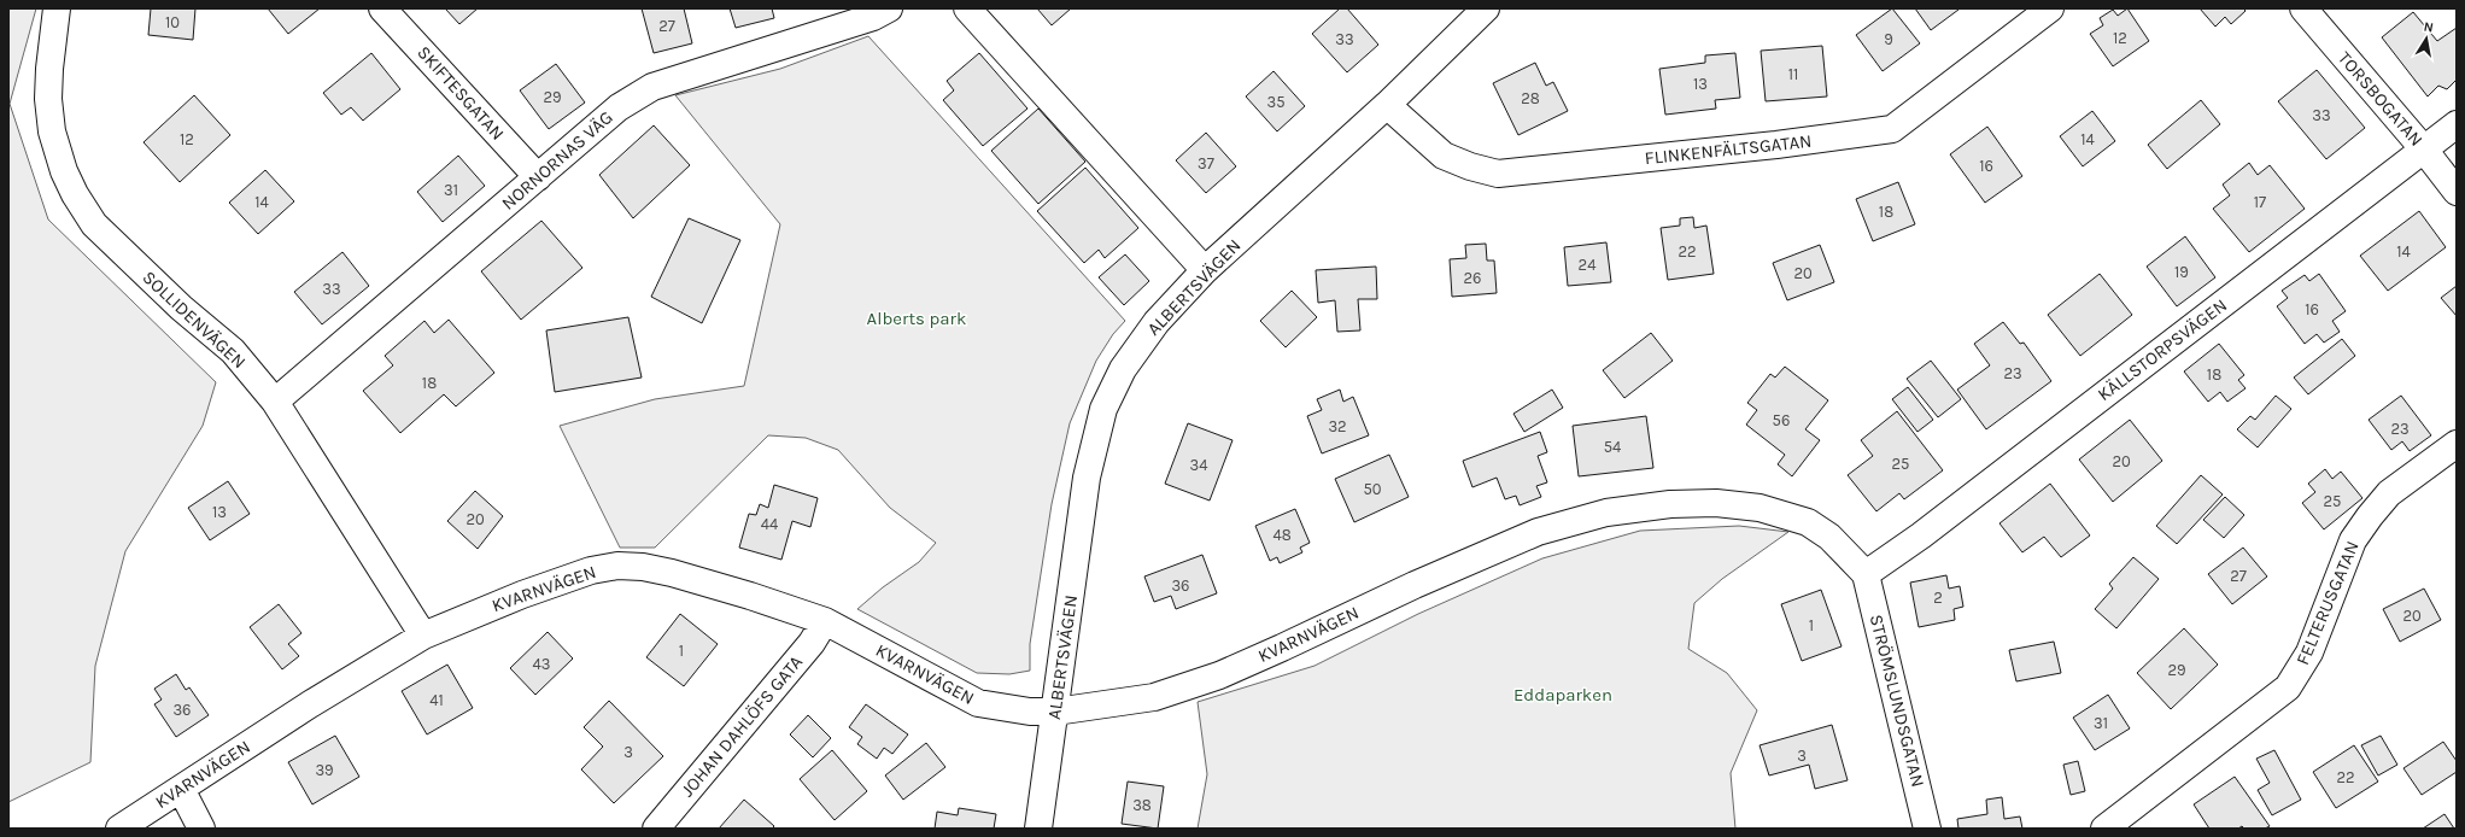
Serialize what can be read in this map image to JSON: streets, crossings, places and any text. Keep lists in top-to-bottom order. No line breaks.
{"streets":{"street":["SKIFTESGATAN","TORSBOGATAN","FLINKENFÄLTSGATAN","NORNORNAS VÄG","ALBERTSVÄGEN","SOLLIDENVÄGEN","KÄLLSTORPSVÄGEN","KVARNVÄGEN","FELTERUSGATAN","STRÖMSLUNDSGATAN","JOHAN DAHLÖFS GATA"]},"crossings":[["SKIFTESGATAN","NORNORNAS VÄG"],["TORSBOGATAN","KÄLLSTORPSVÄGEN"],["FLINKENFÄLTSGATAN","ALBERTSVÄGEN"],["NORNORNAS VÄG","SOLLIDENVÄGEN"],["ALBERTSVÄGEN","KVARNVÄGEN"],["SOLLIDENVÄGEN","KVARNVÄGEN"],["KÄLLSTORPSVÄGEN","KVARNVÄGEN"],["KÄLLSTORPSVÄGEN","STRÖMSLUNDSGATAN"],["KVARNVÄGEN","STRÖMSLUNDSGATAN"],["KVARNVÄGEN","JOHAN DAHLÖFS GATA"]],"parks":["Alberts park","Eddaparken"],"house_numbers":["10","27","12","33","9","11","13","29","28","35","33","12","14","37","16","31","14","17","18","22","14","24","19","20","26","33","16","23","18","18","56","32","23","54","20","25","34","50","25","13","20","44","48","27","36","2","20","1","1","43","29","41","36","31","3","3","39","22","38"],"north":"top"}
